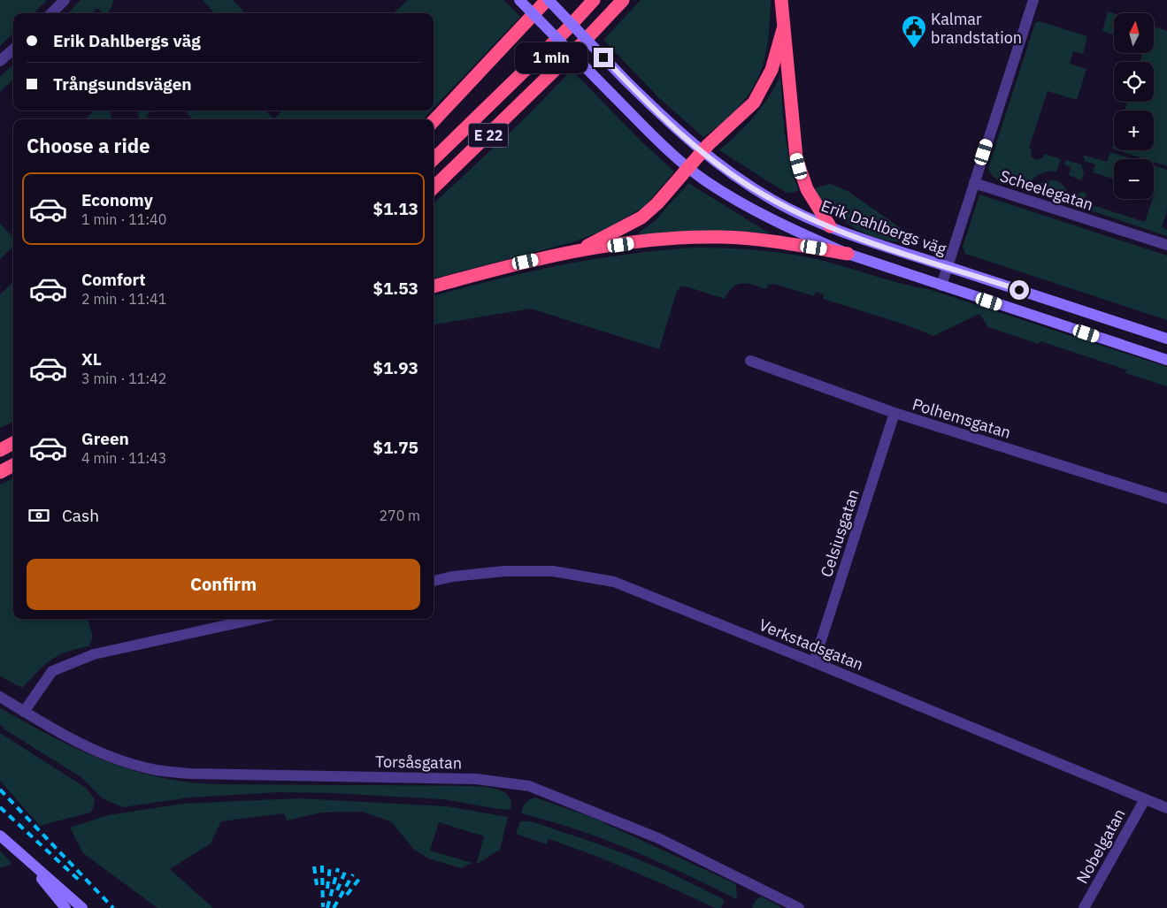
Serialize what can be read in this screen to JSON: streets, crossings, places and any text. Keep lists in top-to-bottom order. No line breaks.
{"streets":{"highway":["E 22"],"main road":["Erik Dahlbergs väg"],"street":["Scheelegatan","Polhemsgatan","Celsiusgatan","Verkstadsgatan","Torsåsgatan","Nobelgatan"]},"crossings":[["Polhemsgatan","Celsiusgatan"],["Celsiusgatan","Verkstadsgatan"],["Verkstadsgatan","Nobelgatan"]],"places":{"public building":["Kalmar brandstation"]},"north":"top","page":{"map_buttons":["+","−"],"banner":["Erik Dahlbergs väg","Trångsundsvägen"],"bubble":"1 min","heading":"Choose a ride","list":[{"name":"Economy","note":"1 min · 11:40","value":"$1.13"},{"name":"Comfort","note":"2 min · 11:41","value":"$1.53"},{"name":"XL","note":"3 min · 11:42","value":"$1.93"},{"name":"Green","note":"4 min · 11:43","value":"$1.75"}],"pay":["Cash","270 m"],"buttons":"Confirm"}}
